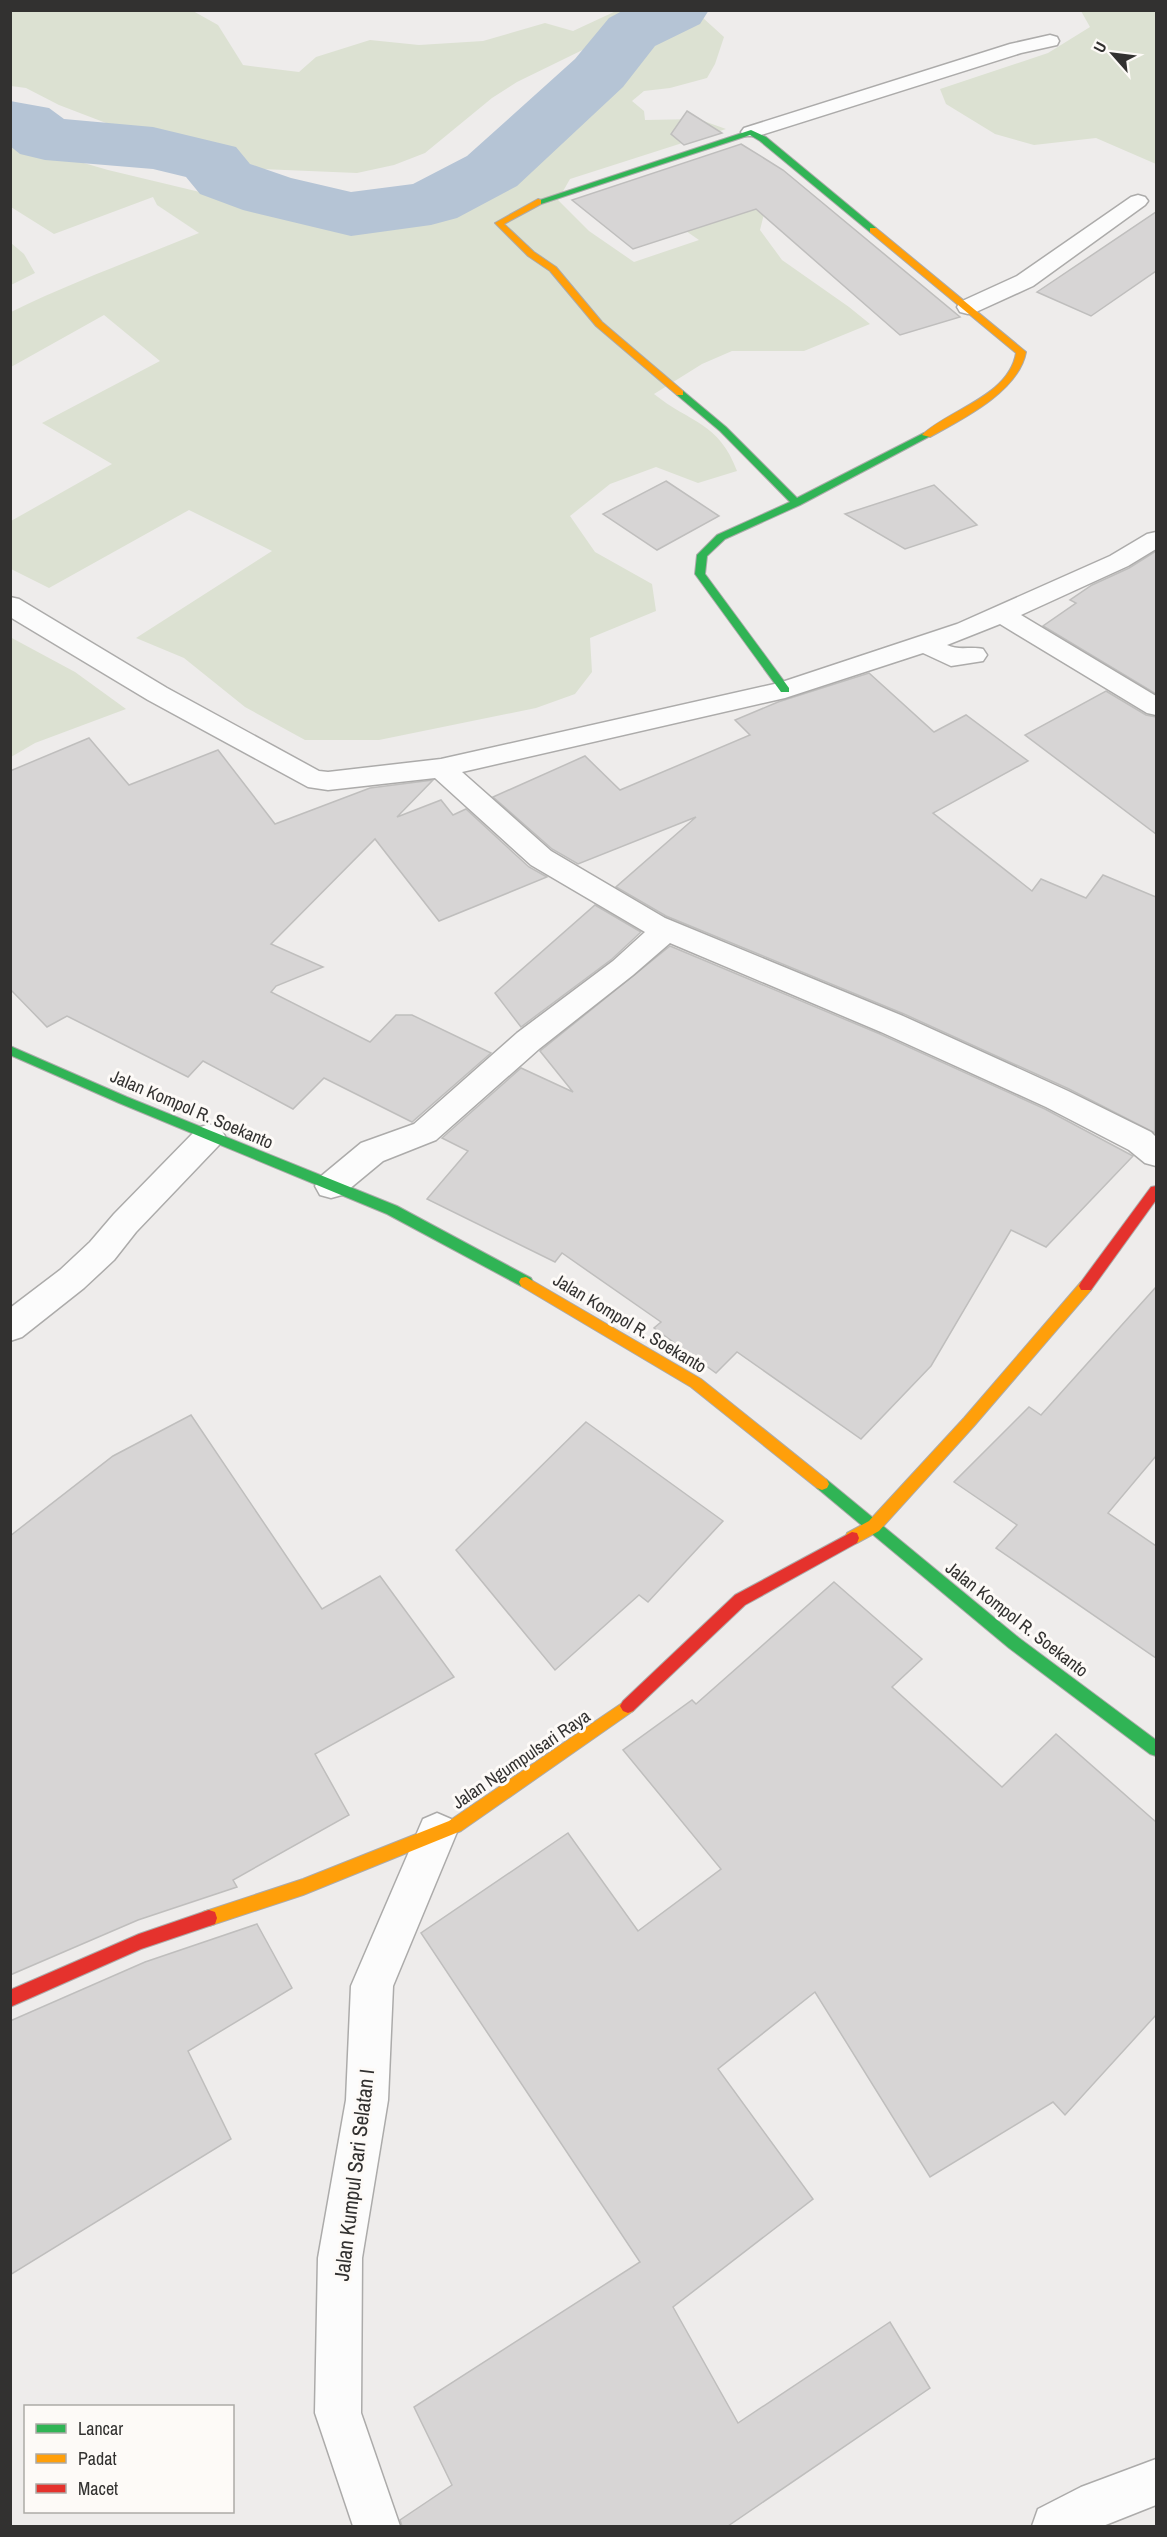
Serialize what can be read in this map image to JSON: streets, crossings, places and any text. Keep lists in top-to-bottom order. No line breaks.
{"streets":{"street":["Jalan Kompol R. Soekanto","Jalan Ngumpulsari Raya","Jalan Kumpul Sari Selatan I"]},"crossings":[["Jalan Kompol R. Soekanto","Jalan Ngumpulsari Raya"],["Jalan Ngumpulsari Raya","Jalan Kumpul Sari Selatan I"]],"legend":["Lancar","Padat","Macet"],"north":"top left"}
